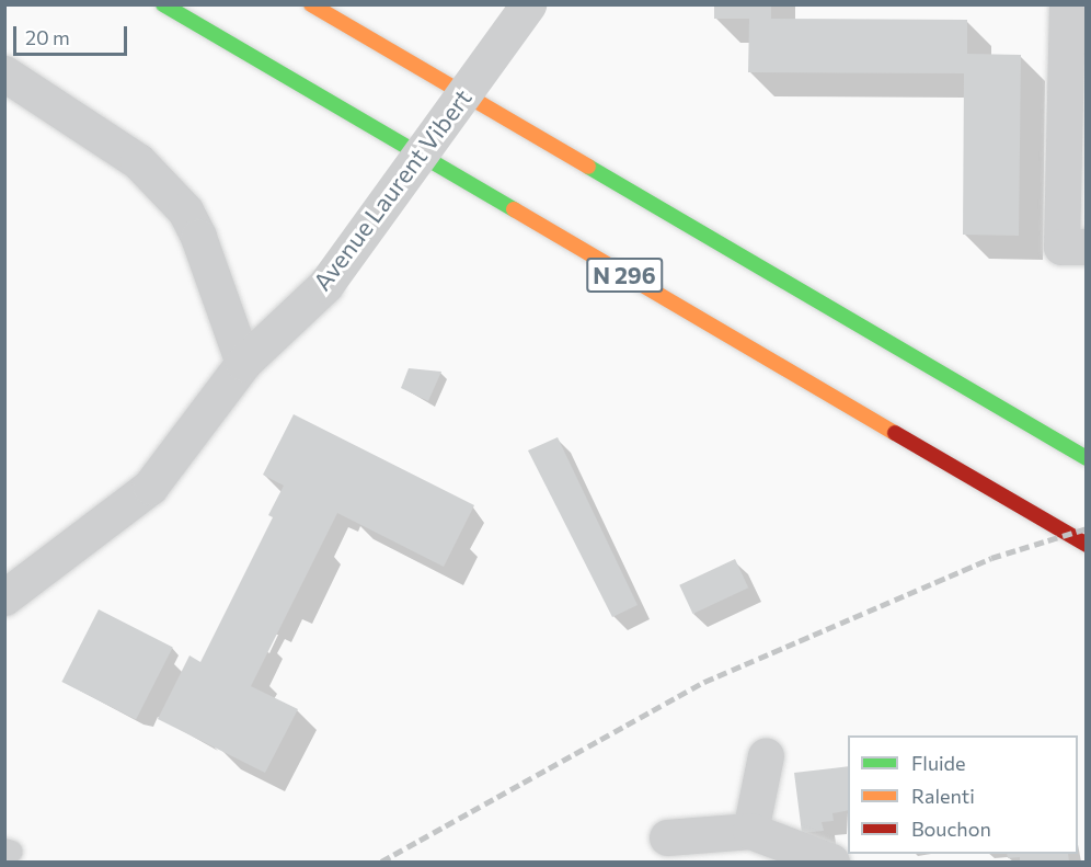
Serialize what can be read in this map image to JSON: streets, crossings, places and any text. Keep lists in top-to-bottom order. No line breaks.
{"streets":{"highway":["N 296"],"street":["Avenue Laurent Vibert"]},"legend":["Fluide","Ralenti","Bouchon"],"scale_bar":"20 m"}
